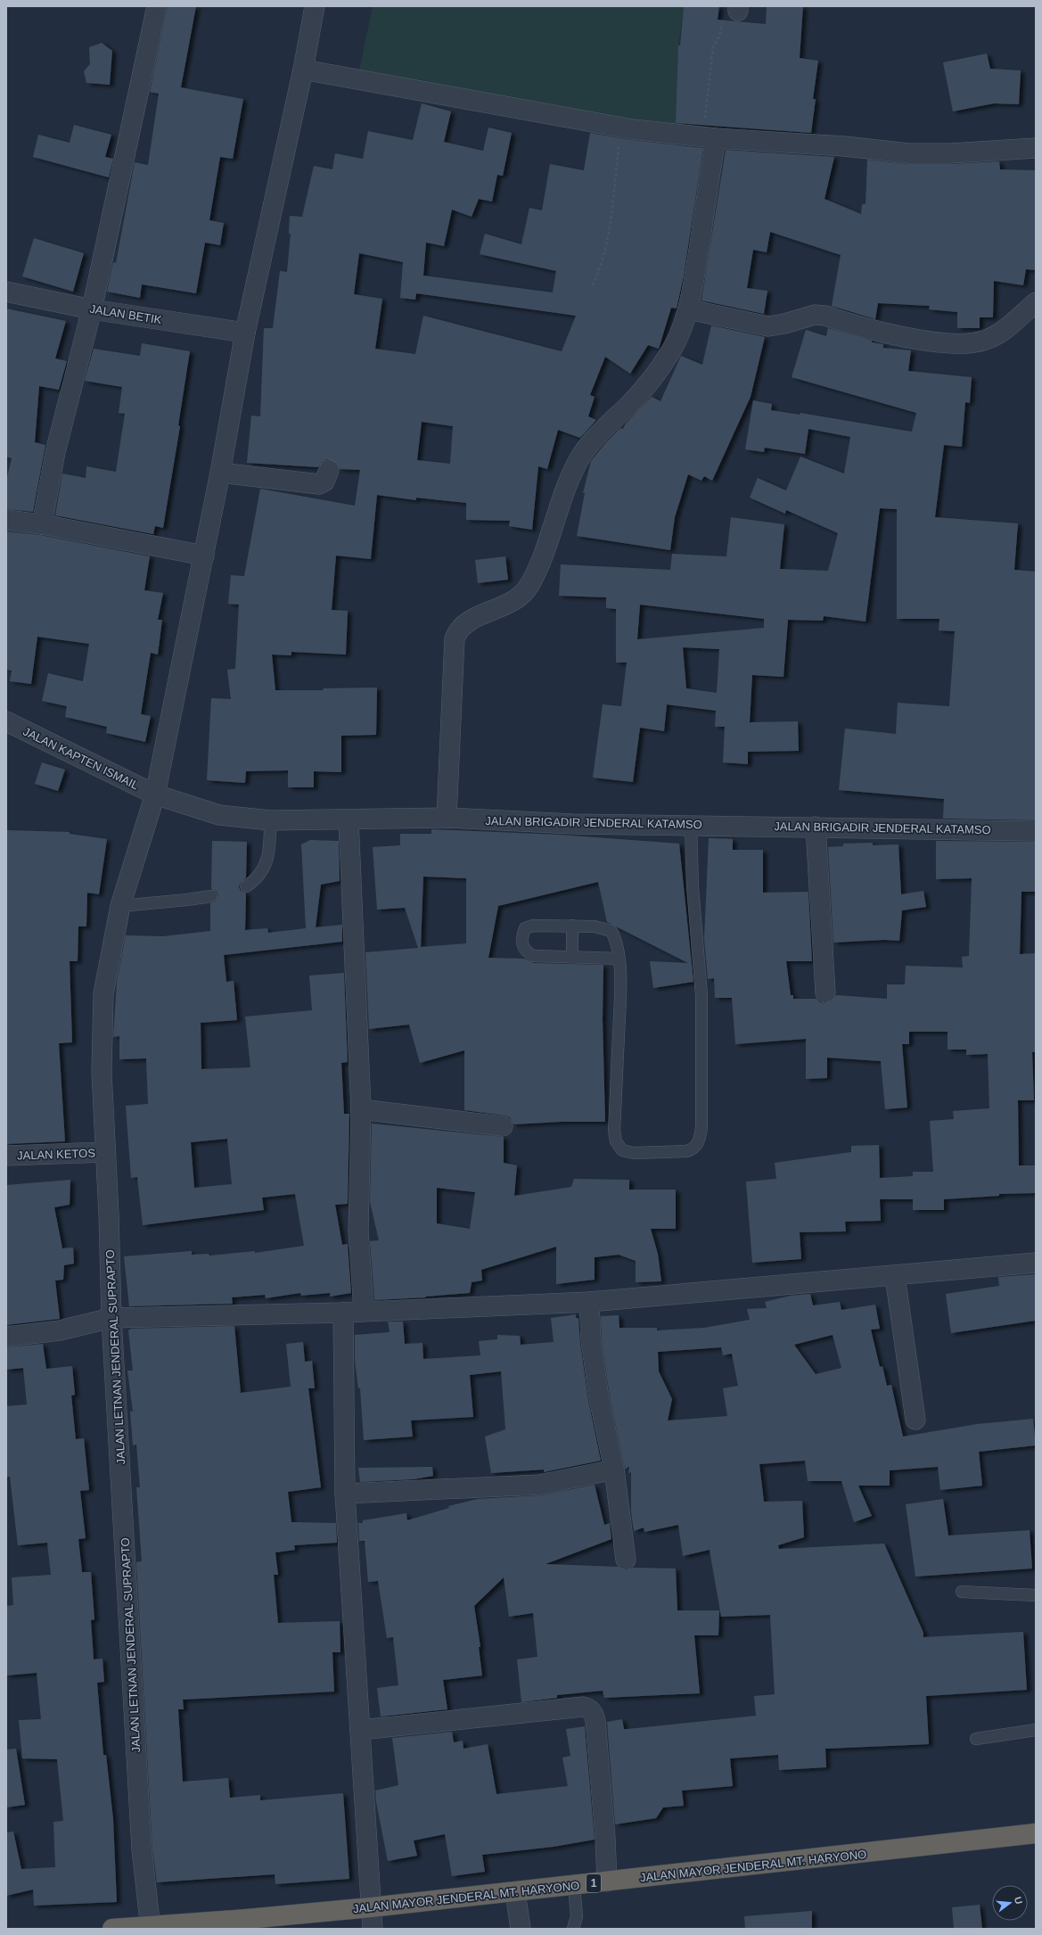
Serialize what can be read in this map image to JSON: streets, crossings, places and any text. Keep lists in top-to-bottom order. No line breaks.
{"streets":{"highway":["JALAN MAYOR JENDERAL MT. HARYONO","1"],"street":["JALAN BETIK","JALAN KAPTEN ISMAIL","JALAN BRIGADIR JENDERAL KATAMSO","JALAN KETOS","JALAN LETNAN JENDERAL SUPRAPTO"]},"crossings":[["JALAN BETIK","JALAN LETNAN JENDERAL SUPRAPTO"],["JALAN KAPTEN ISMAIL","JALAN BRIGADIR JENDERAL KATAMSO"],["JALAN KAPTEN ISMAIL","JALAN LETNAN JENDERAL SUPRAPTO"],["JALAN BRIGADIR JENDERAL KATAMSO","JALAN LETNAN JENDERAL SUPRAPTO"],["JALAN KETOS","JALAN LETNAN JENDERAL SUPRAPTO"],["JALAN LETNAN JENDERAL SUPRAPTO","JALAN MAYOR JENDERAL MT. HARYONO"],["JALAN LETNAN JENDERAL SUPRAPTO","1"],["JALAN MAYOR JENDERAL MT. HARYONO","1"]],"north":"right"}
